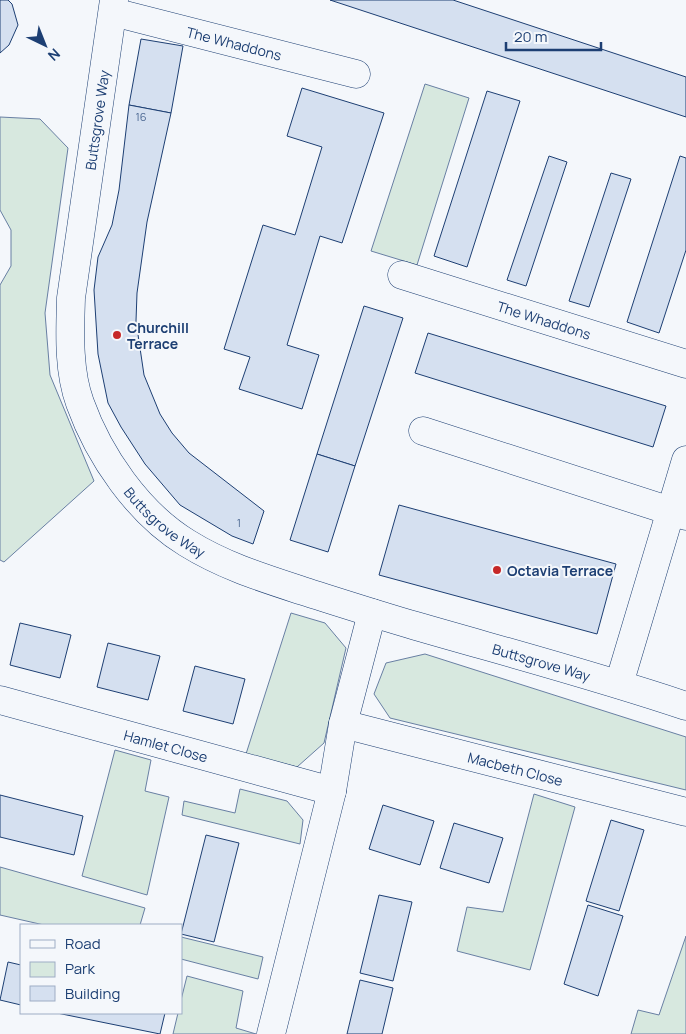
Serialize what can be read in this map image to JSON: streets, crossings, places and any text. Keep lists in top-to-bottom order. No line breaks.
{"streets":{"street":["The Whaddons","Buttsgrove Way","Hamlet Close","Macbeth Close"]},"crossings":[["The Whaddons","Buttsgrove Way"]],"places":["Churchill Terrace","Octavia Terrace"],"house_numbers":["16","1"],"legend":["Road","Park","Building"],"scale_bar":"20 m","north":"bottom right"}
